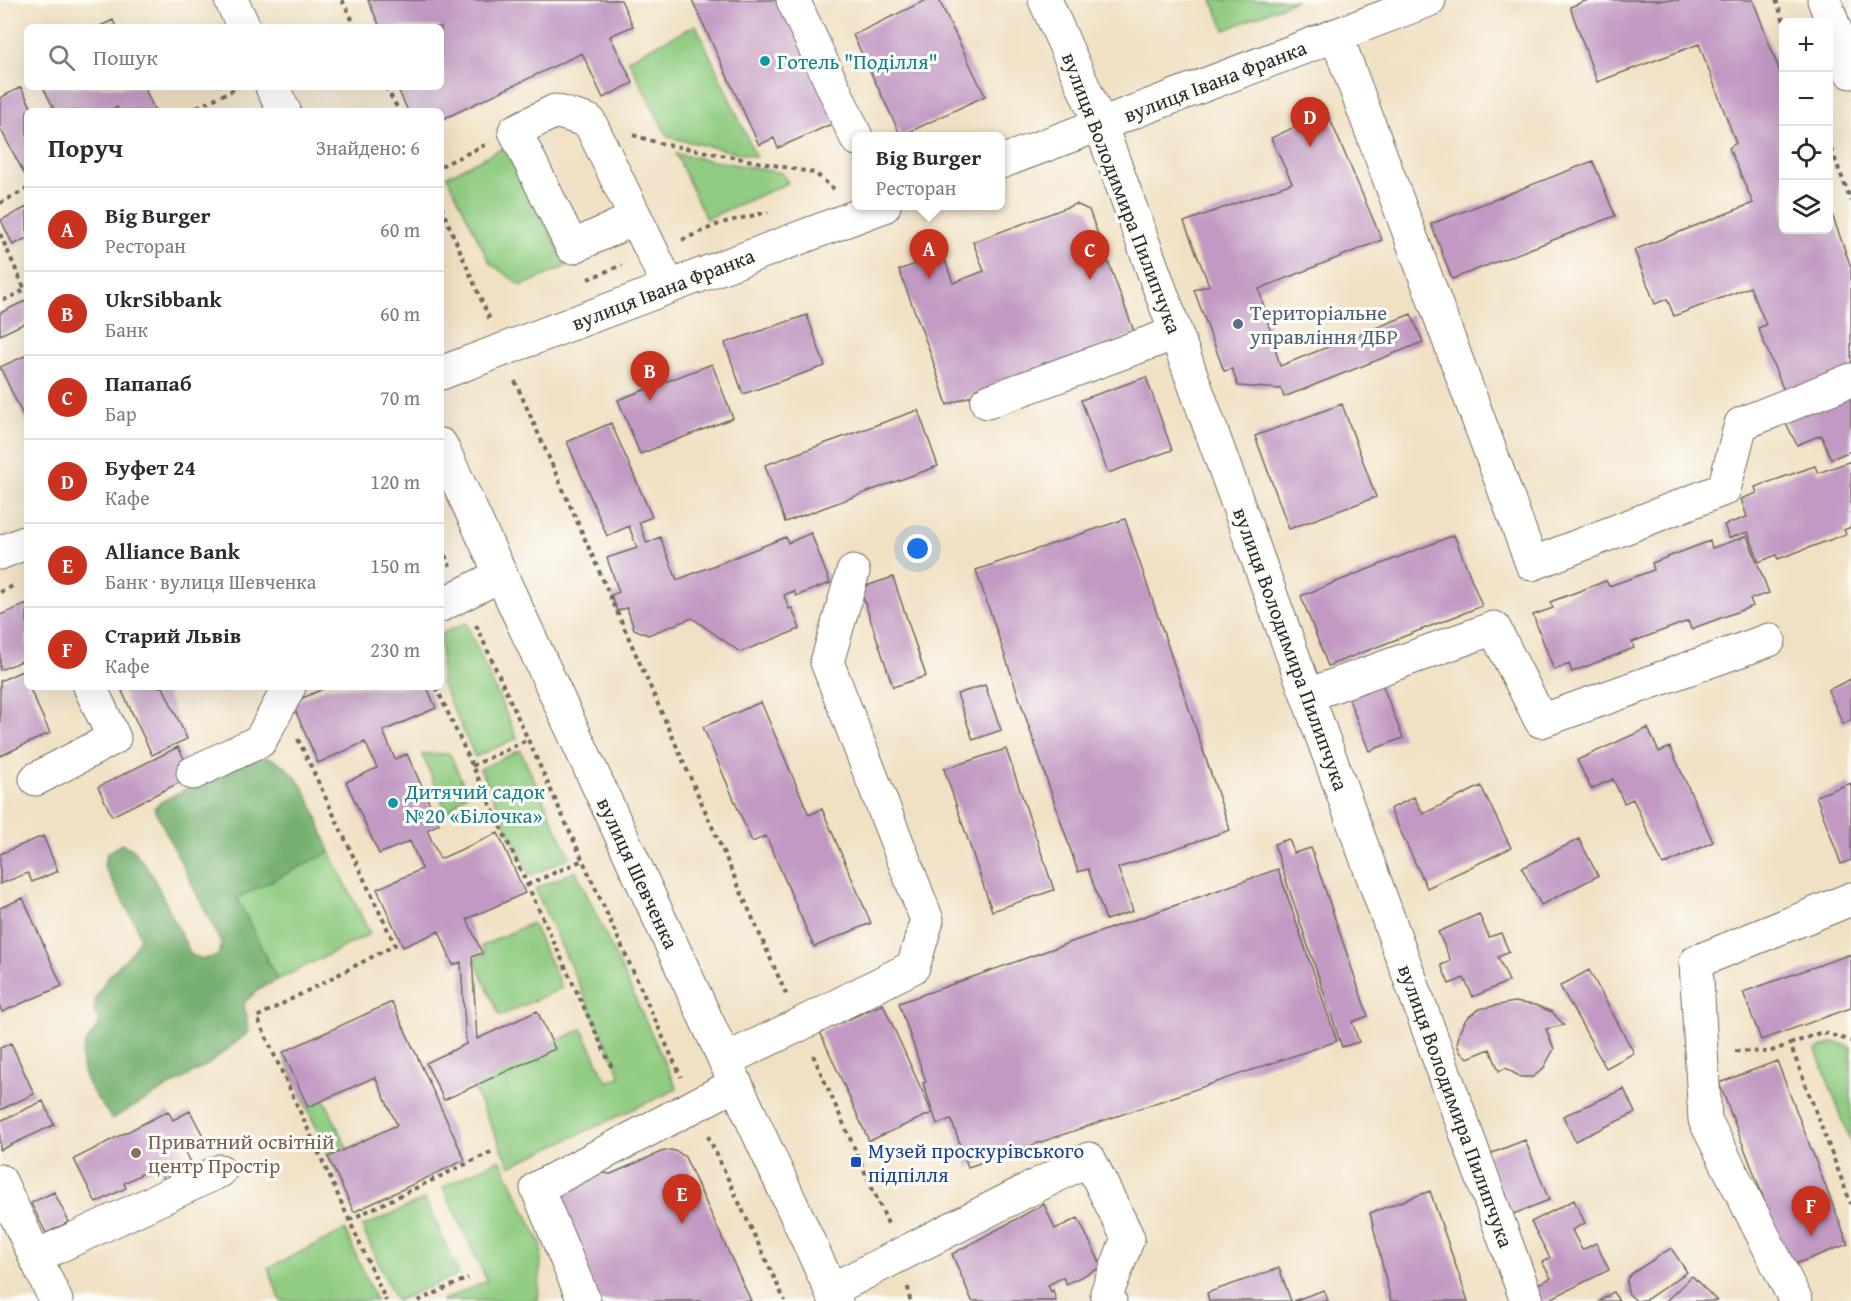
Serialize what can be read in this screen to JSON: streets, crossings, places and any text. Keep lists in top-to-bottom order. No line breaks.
{"streets":{"street":["вулиця Івана Франка","вулиця Володимира Пилипчука","вулиця Шевченка"]},"crossings":[["вулиця Івана Франка","вулиця Володимира Пилипчука"]],"places":{"other":["Готель \"Поділля\"","Територіальне управління ДБР","Дитячий садок №20 «Білочка»","Приватний освітній центр Простір"],"transit":["Музей проскурівського підпілля"]},"page":{"map_buttons":["+","−"],"search":"Пошук","pins":["D","A","C","B","E","F"],"heading":["Поруч","Знайдено: 6"],"popup":["Big Burger","Ресторан"],"list":[{"mark":"A","name":"Big Burger","note":"Ресторан","value":"60 m"},{"mark":"B","name":"UkrSibbank","note":"Банк","value":"60 m"},{"mark":"C","name":"Папапаб","note":"Бар","value":"70 m"},{"mark":"D","name":"Буфет 24","note":"Кафе","value":"120 m"},{"mark":"E","name":"Alliance Bank","note":"Банк · вулиця Шевченка","value":"150 m"},{"mark":"F","name":"Старий Львів","note":"Кафе","value":"230 m"}]}}
